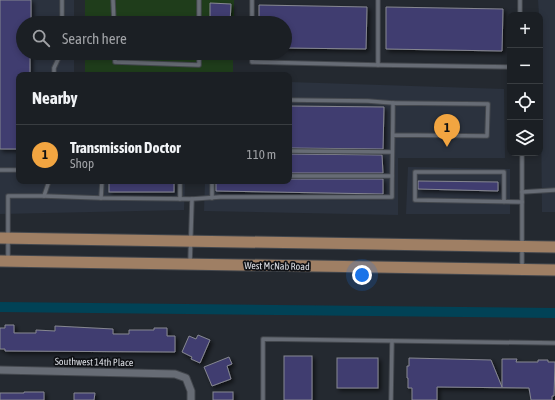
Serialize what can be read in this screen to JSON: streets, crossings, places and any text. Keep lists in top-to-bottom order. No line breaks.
{"streets":{"main road":["West McNab Road"],"street":["Southwest 14th Place"]},"page":{"map_buttons":["+","−"],"search":"Search here","heading":"Nearby","pins":"1","list":[{"mark":"1","name":"Transmission Doctor","note":"Shop","value":"110 m"}]}}
